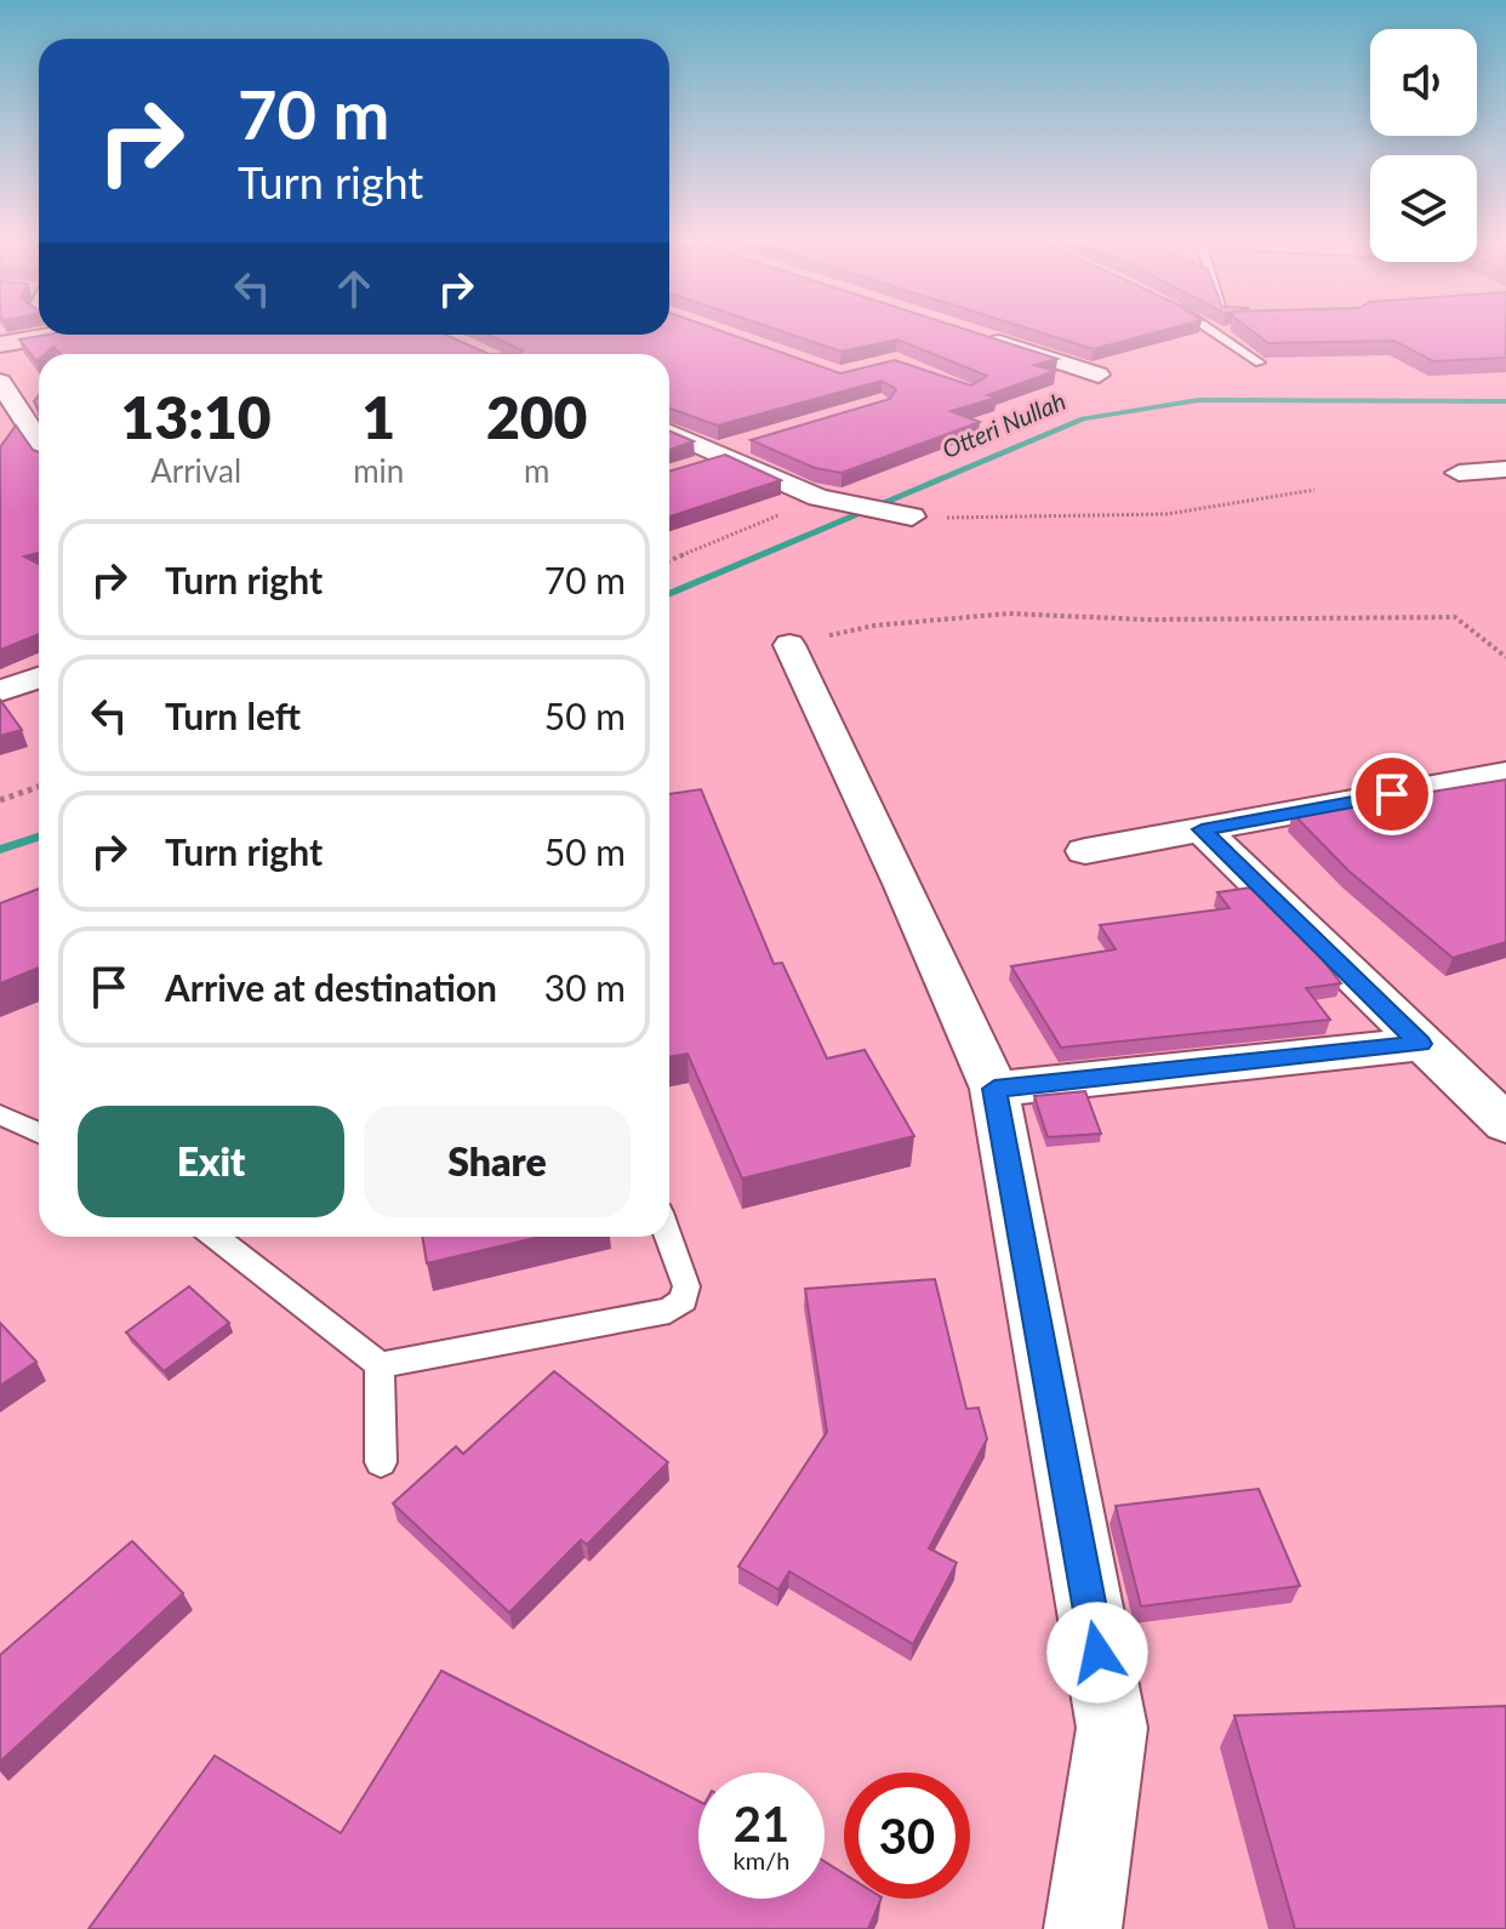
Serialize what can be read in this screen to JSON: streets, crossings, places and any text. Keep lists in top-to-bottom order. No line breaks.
{"water":["Otteri Nullah"],"page":{"turn":["70 m","Turn right"],"eta":["13:10","Arrival","1","min","200","m"],"list":[{"name":"Turn right","value":"70 m"},{"name":"Turn left","value":"50 m"},{"name":"Turn right","value":"50 m"},{"name":"Arrive at destination","value":"30 m"}],"buttons":["Exit","Share"],"speed":"21 km/h","limit":"30"}}
